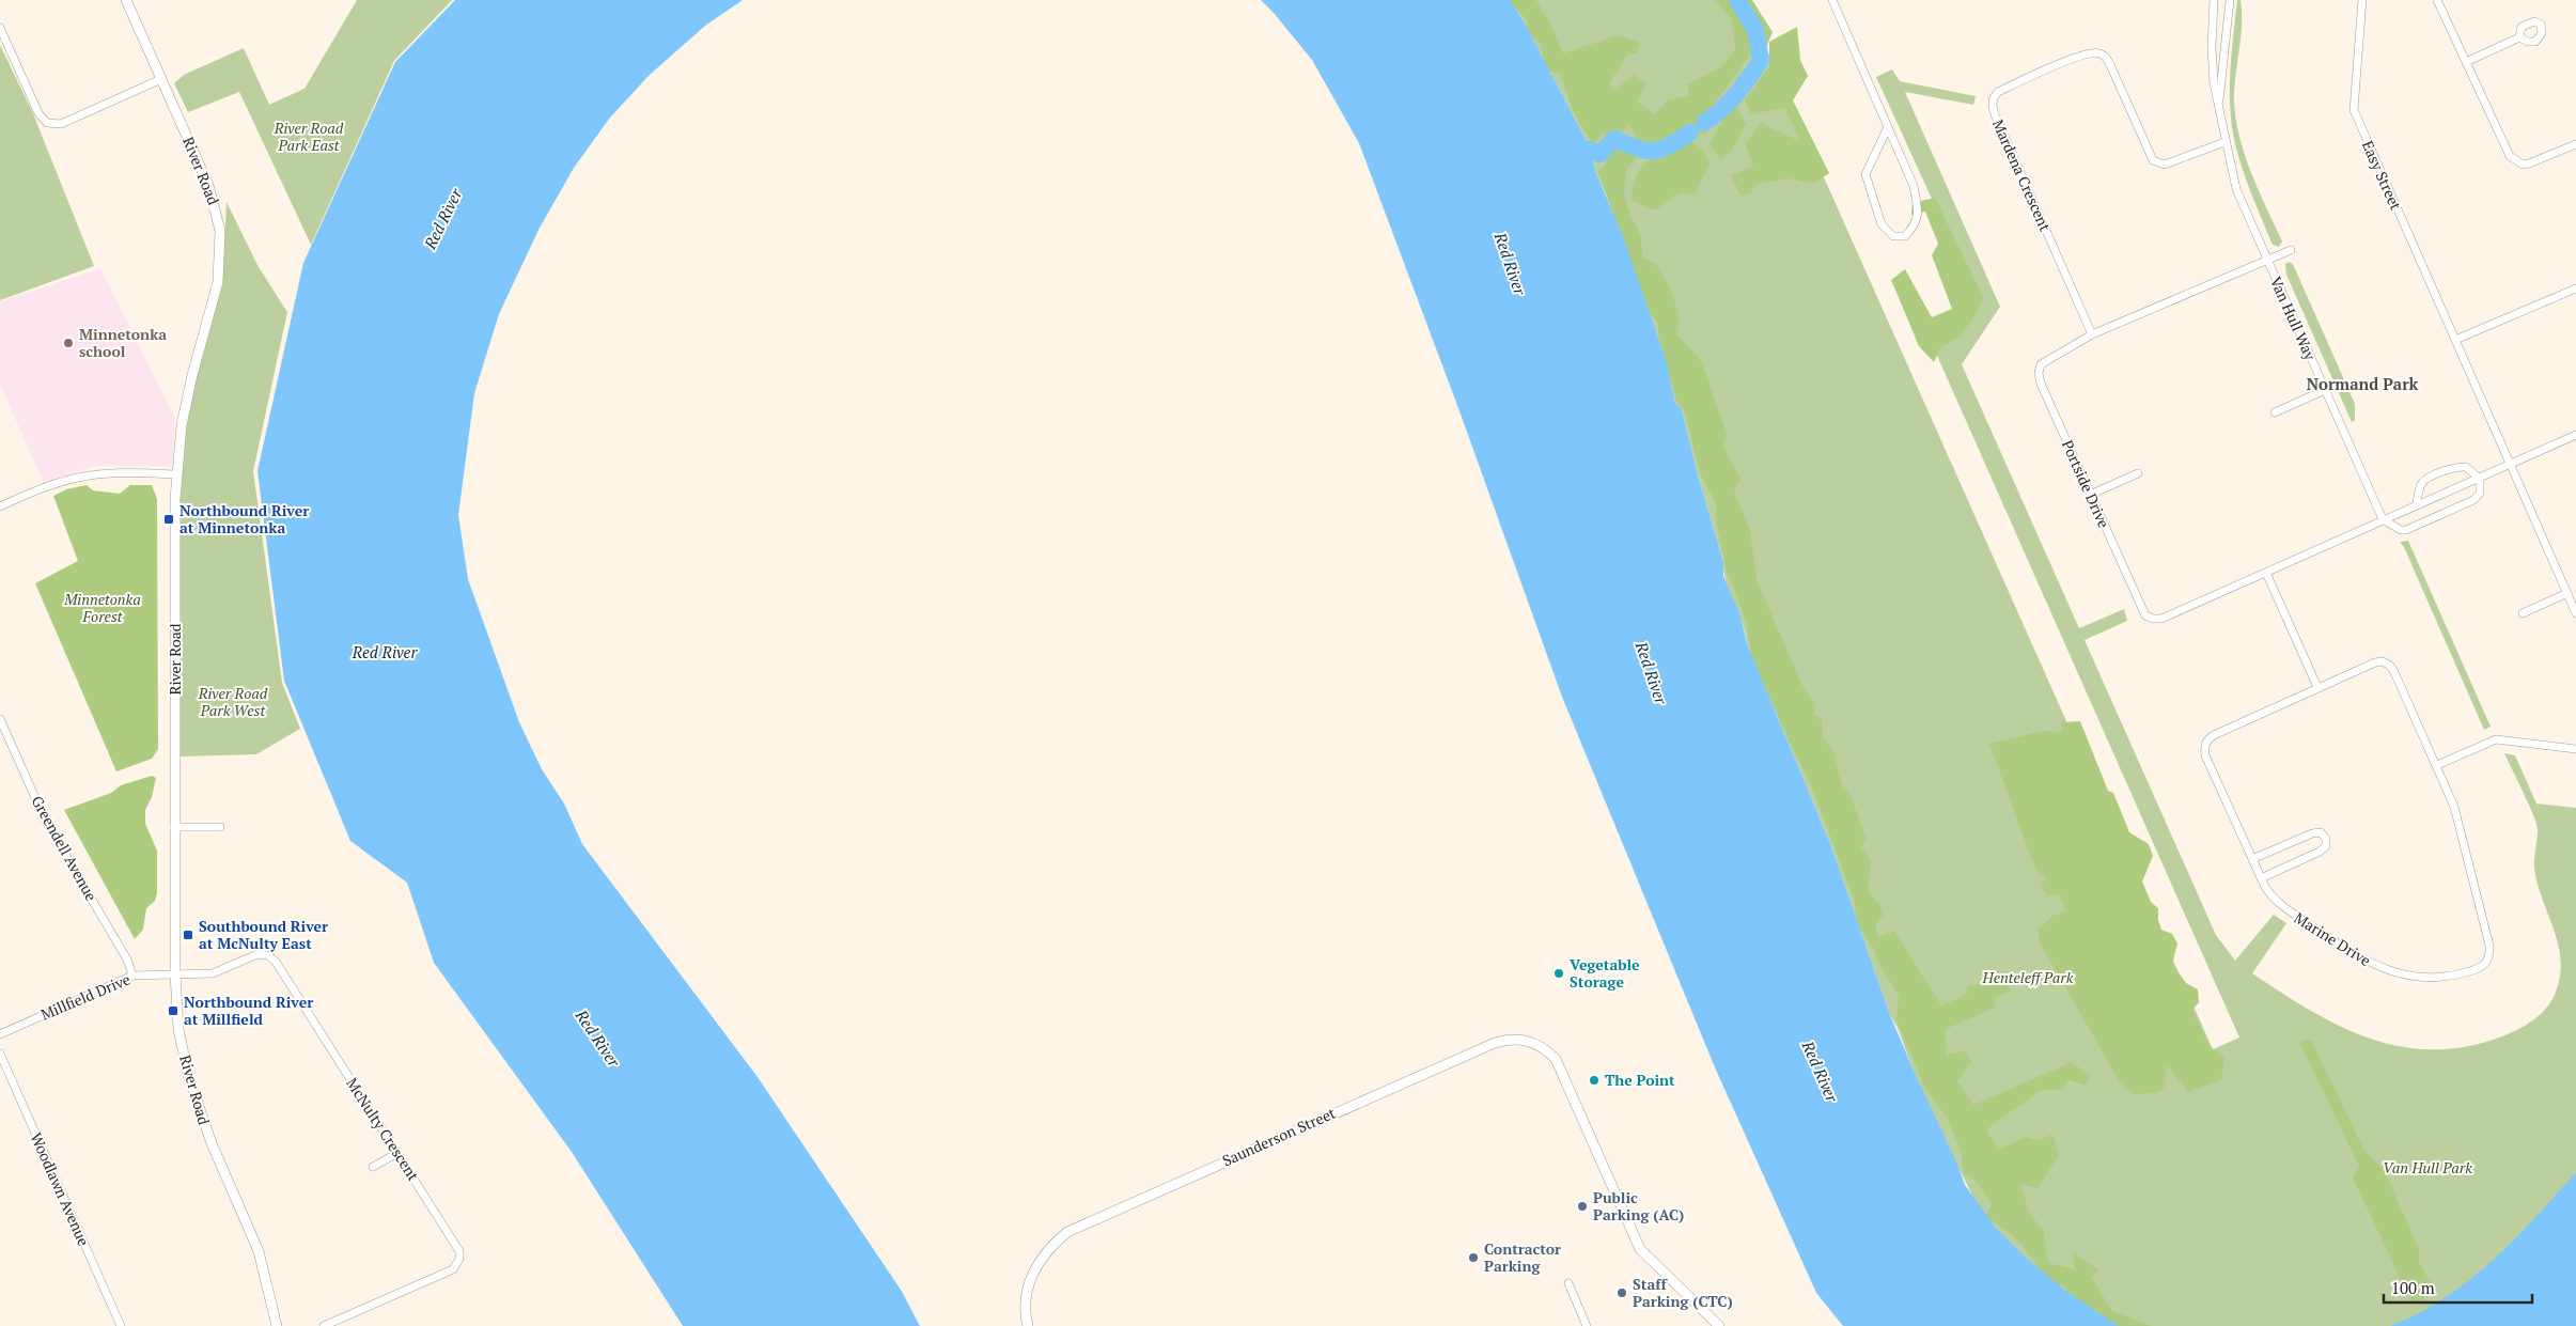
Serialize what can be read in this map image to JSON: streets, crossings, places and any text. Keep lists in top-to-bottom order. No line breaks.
{"streets":{"street":["River Road","Mardena Crescent","Easy Street","Van Hull Way","Portside Drive","Greendell Avenue","Marine Drive","Millfield Drive","McNulty Crescent","Saunderson Street","Woodlawn Avenue"]},"crossings":[["River Road","Millfield Drive"],["River Road","McNulty Crescent"],["Mardena Crescent","Van Hull Way"],["Mardena Crescent","Portside Drive"],["Easy Street","Portside Drive"],["Van Hull Way","Portside Drive"],["Greendell Avenue","Millfield Drive"],["Millfield Drive","McNulty Crescent"]],"districts":["Normand Park"],"water":["Red River"],"parks":["River Road Park East","Minnetonka Forest","River Road Park West","Henteleff Park","Van Hull Park"],"places":{"other":["Minnetonka school","Vegetable Storage","The Point","Public Parking (AC)","Contractor Parking","Staff Parking (CTC)"],"transit":["Northbound River at Minnetonka","Southbound River at McNulty East","Northbound River at Millfield"]},"scale_bar":"100 m"}
